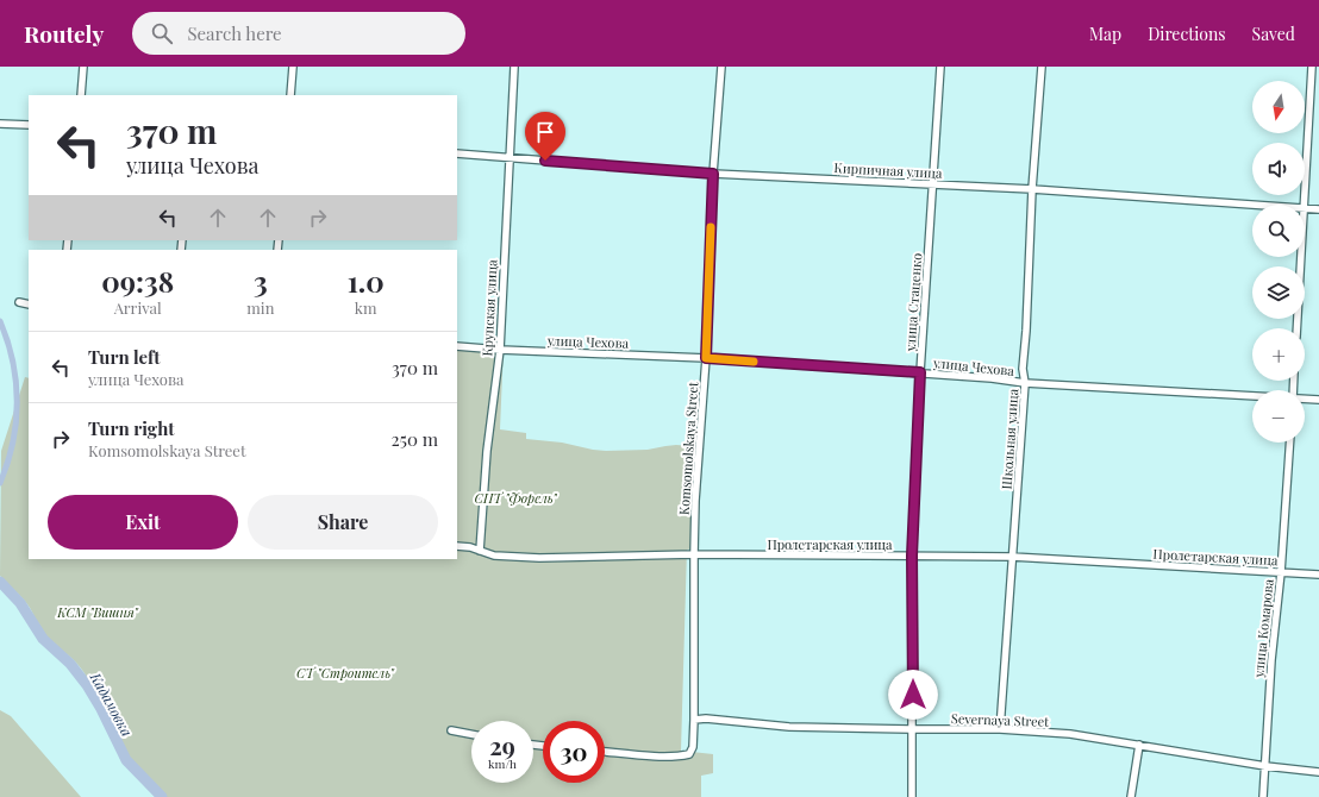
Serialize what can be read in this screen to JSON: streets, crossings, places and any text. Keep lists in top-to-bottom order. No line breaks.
{"streets":{"street":["Кирпичная улица","улица Стаценко","Крупская улица","улица Чехова","Школьная улица","Komsomolskaya Street","Пролетарская улица","улица Комарова","Severnaya Street"]},"crossings":[["Кирпичная улица","улица Стаценко"],["Кирпичная улица","Крупская улица"],["Кирпичная улица","Школьная улица"],["Кирпичная улица","Komsomolskaya Street"],["улица Стаценко","улица Чехова"],["улица Стаценко","Пролетарская улица"],["улица Стаценко","Severnaya Street"],["Крупская улица","улица Чехова"],["Крупская улица","Пролетарская улица"],["улица Чехова","Школьная улица"],["улица Чехова","Komsomolskaya Street"],["Школьная улица","Пролетарская улица"],["Школьная улица","Severnaya Street"],["Komsomolskaya Street","Пролетарская улица"],["Komsomolskaya Street","Severnaya Street"],["Пролетарская улица","улица Комарова"],["улица Комарова","Severnaya Street"]],"water":["Кадамовка"],"parks":["СНТ \"Форель\"","КСМ \"Вишня\"","СТ \"Строитель\""],"north":"bottom","page":{"header":"Routely","search":"Search here","nav":["Map","Directions","Saved"],"map_buttons":["+","−"],"turn":["370 m","улица Чехова"],"eta":["09:38","Arrival","3","min","1.0","km"],"list":[{"name":"Turn left","note":"улица Чехова","value":"370 m"},{"name":"Turn right","note":"Komsomolskaya Street","value":"250 m"}],"buttons":["Exit","Share"],"speed":"29 km/h","limit":"30"}}
